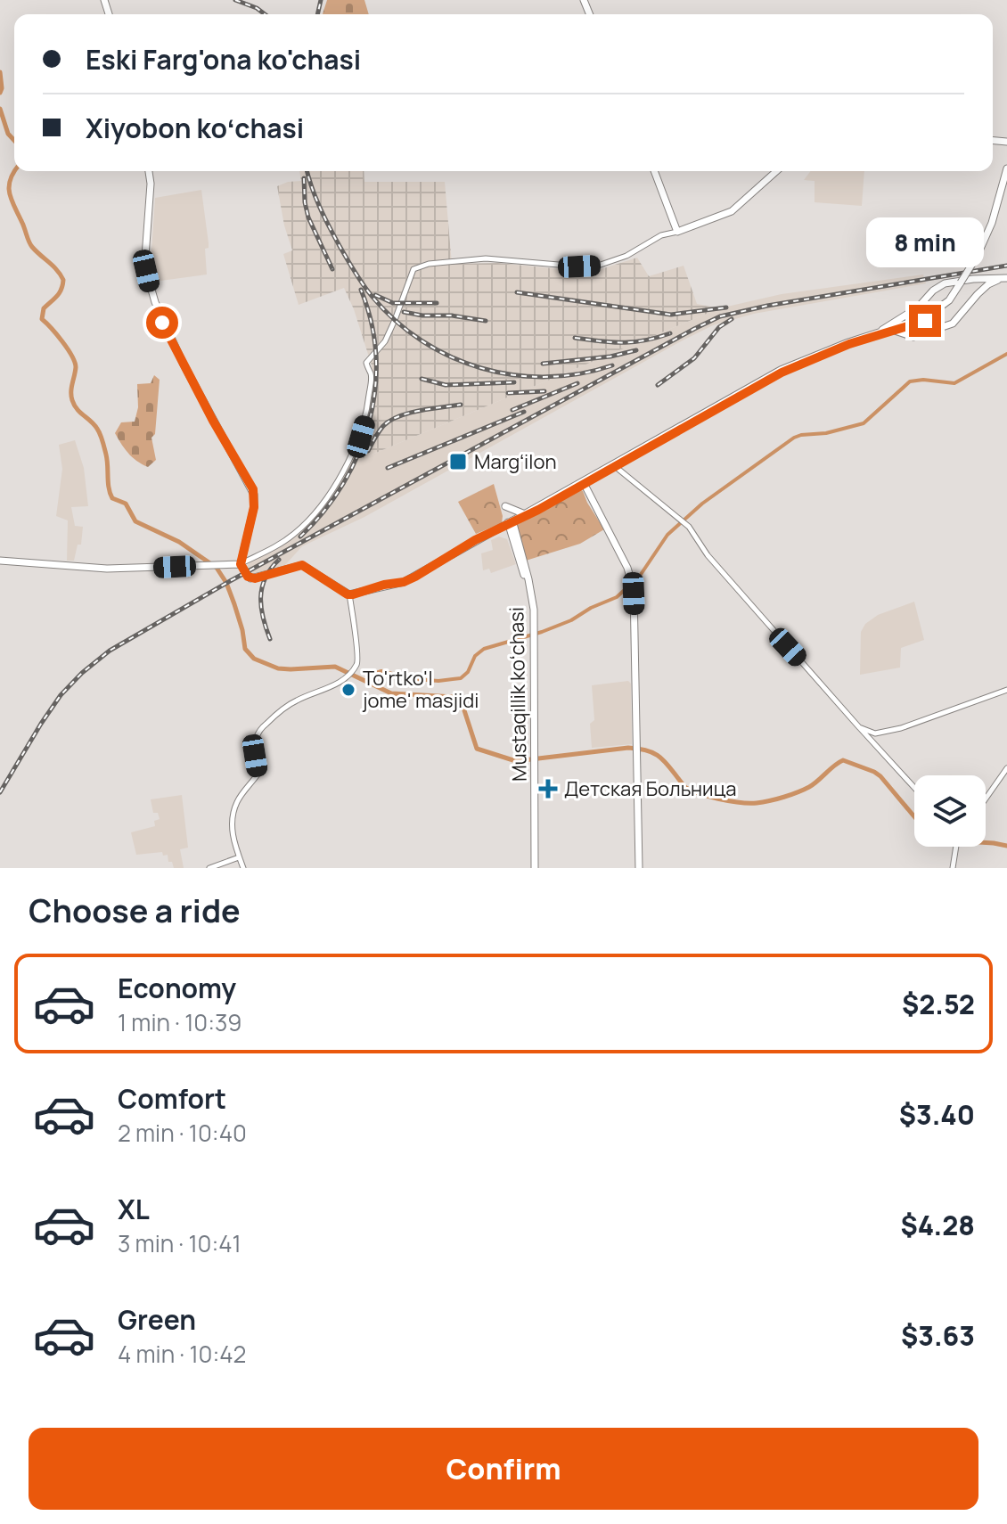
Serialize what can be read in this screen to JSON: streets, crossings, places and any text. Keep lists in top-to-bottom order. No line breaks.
{"streets":{"main road":["Mustaqillik koʻchasi"]},"places":{"transit":["Margʻilon"],"other":["To'rtko'l jome' masjidi"],"health":["Детская Больница"]},"page":{"banner":["Eski Farg'ona ko'chasi","Xiyobon koʻchasi"],"bubble":"8 min","heading":"Choose a ride","list":[{"name":"Economy","note":"1 min · 10:39","value":"$2.52"},{"name":"Comfort","note":"2 min · 10:40","value":"$3.40"},{"name":"XL","note":"3 min · 10:41","value":"$4.28"},{"name":"Green","note":"4 min · 10:42","value":"$3.63"}],"buttons":"Confirm"}}
